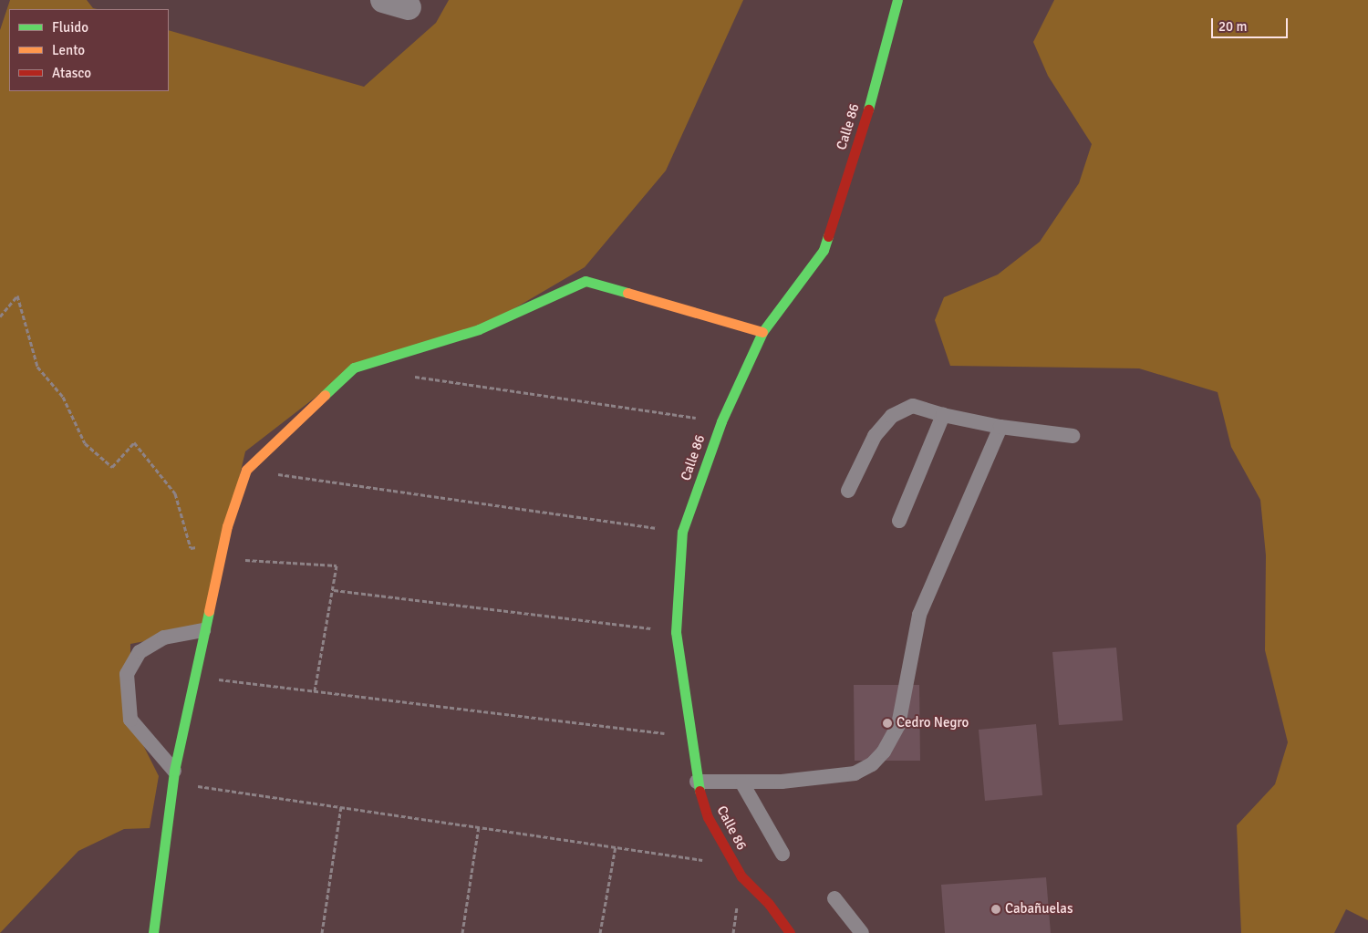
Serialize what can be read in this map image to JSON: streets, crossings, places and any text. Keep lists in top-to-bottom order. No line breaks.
{"streets":{"street":["Calle 86"]},"places":["Cedro Negro","Cabañuelas"],"legend":["Fluido","Lento","Atasco"],"scale_bar":"20 m"}
